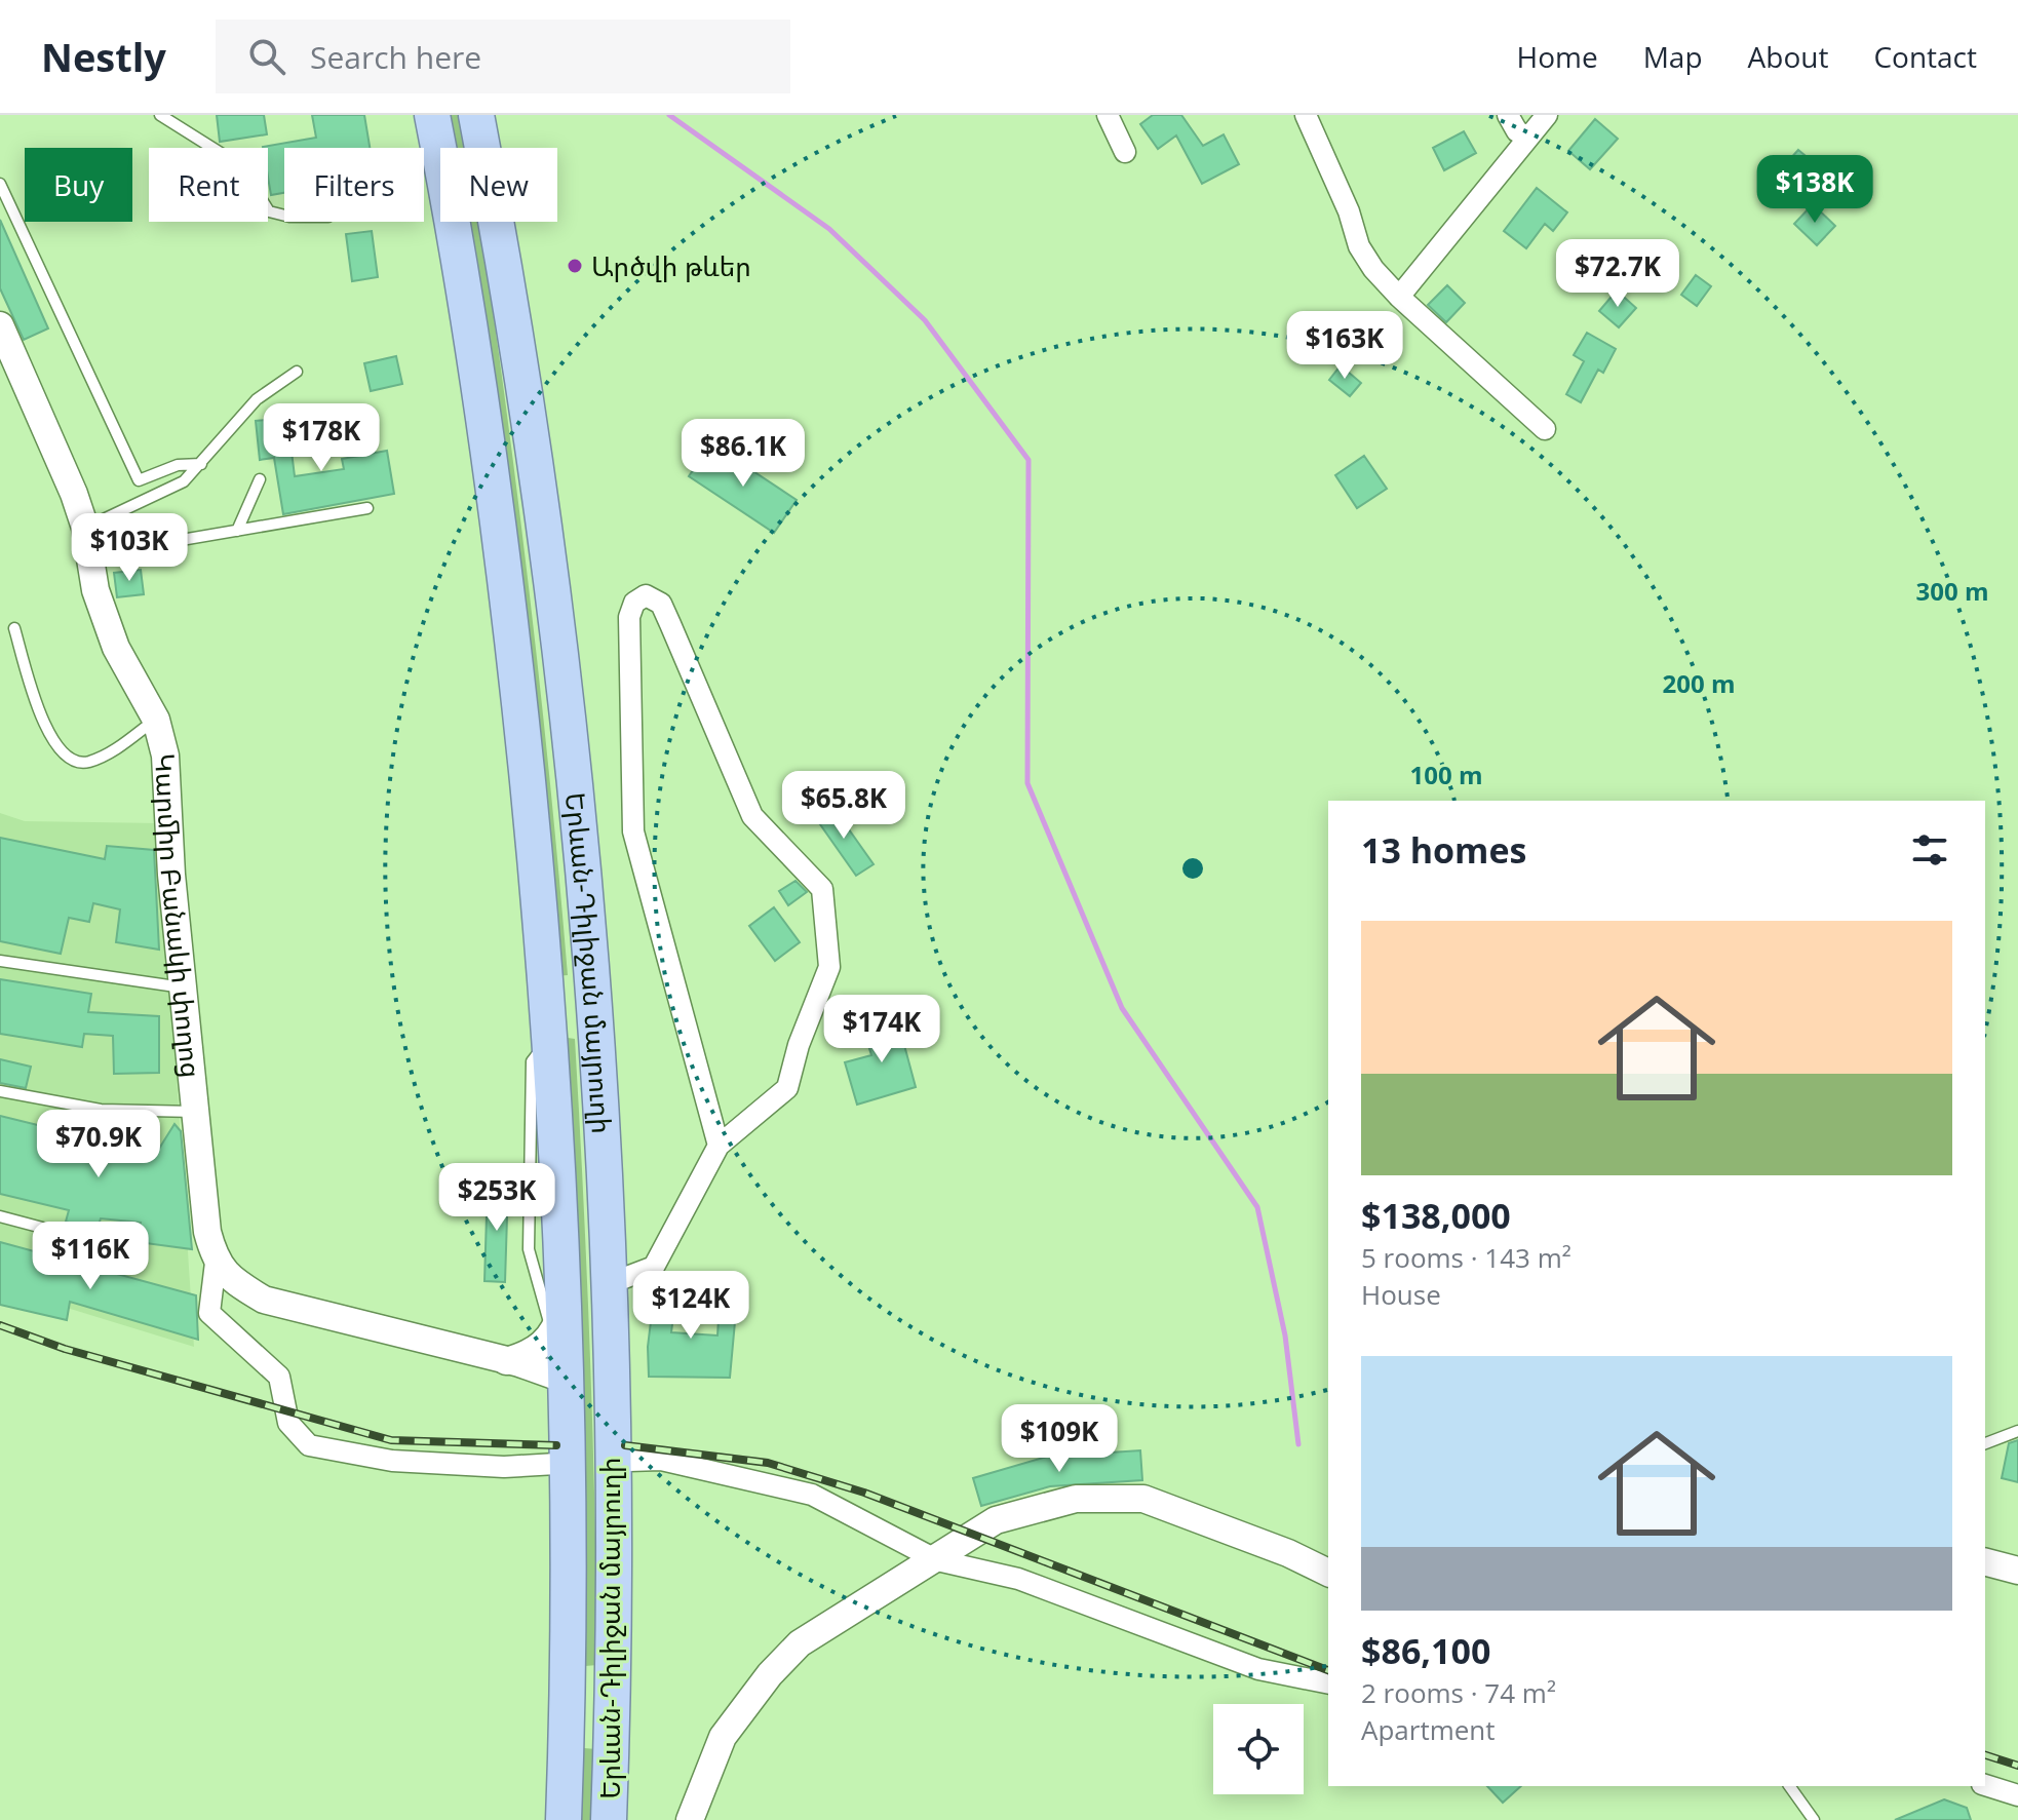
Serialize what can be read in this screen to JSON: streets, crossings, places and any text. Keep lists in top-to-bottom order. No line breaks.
{"streets":{"highway":["Երևան-Դիլիջան մայրուղի"],"street":["Կարմիր Բանակի փողոց"]},"places":["Արծվի թևեր"],"page":{"header":"Nestly","search":"Search here","nav":["Home","Map","About","Contact"],"chip":["Buy","Rent","Filters","New"],"price":["$138K","$72.7K","$163K","$178K","$86.1K","$103K","$65.8K","$174K","$70.9K","$253K","$116K","$124K","$109K"],"heading":"13 homes","list":[{"name":"$138,000","note":"5 rooms · 143 m² · House"},{"name":"$86,100","note":"2 rooms · 74 m² · Apartment"}]},"rings":["300 m","200 m","100 m"]}
